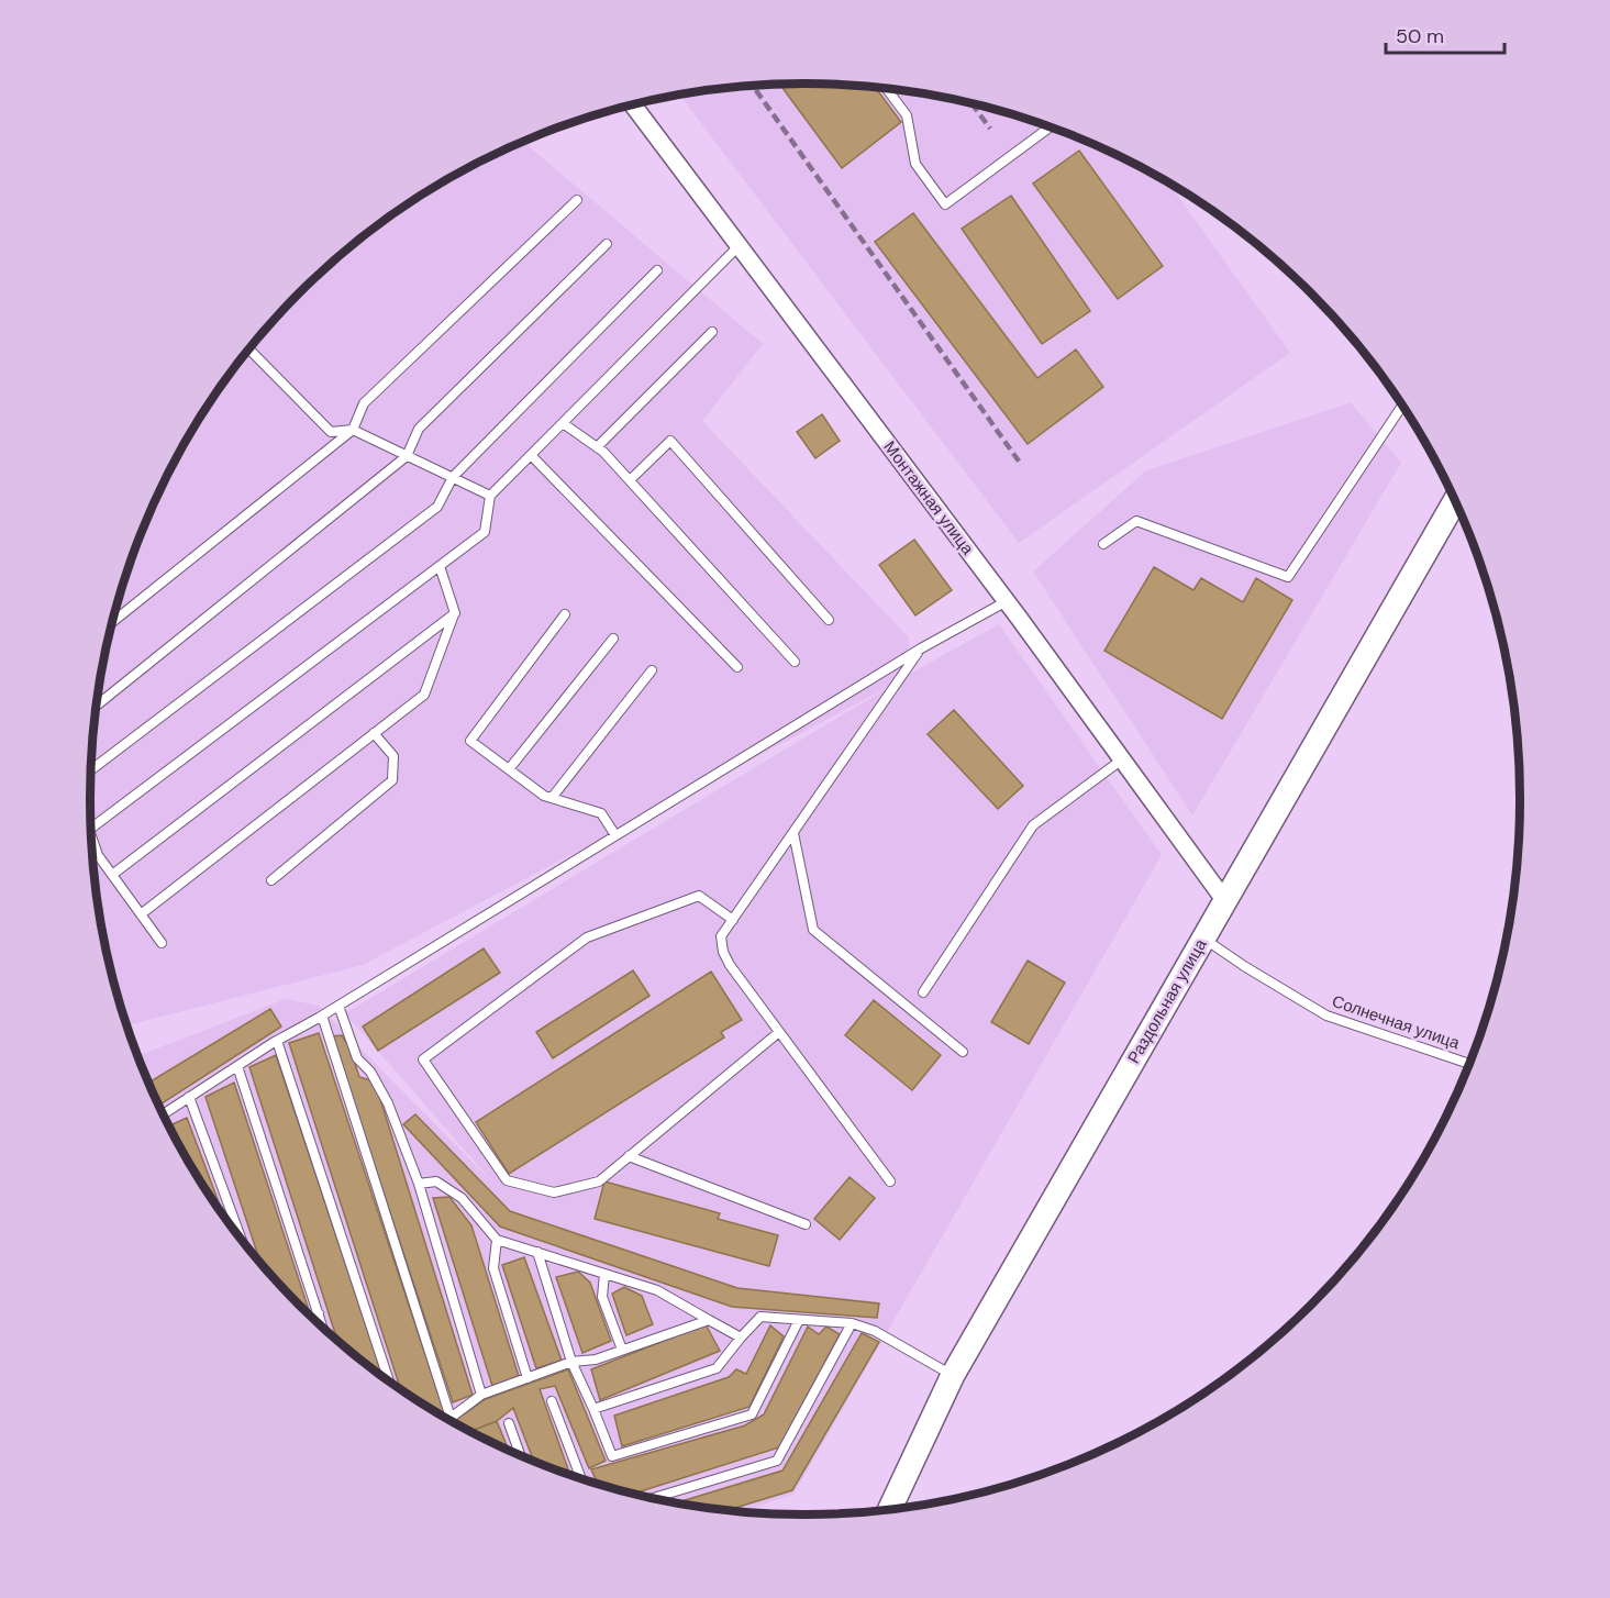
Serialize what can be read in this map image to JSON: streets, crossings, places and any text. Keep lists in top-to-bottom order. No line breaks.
{"streets":{"main road":["Раздольная улица"],"street":["Монтажная улица"],"lane":["Солнечная улица"]},"crossings":[["Монтажная улица","Раздольная улица"],["Раздольная улица","Солнечная улица"]],"scale_bar":"50 m"}
